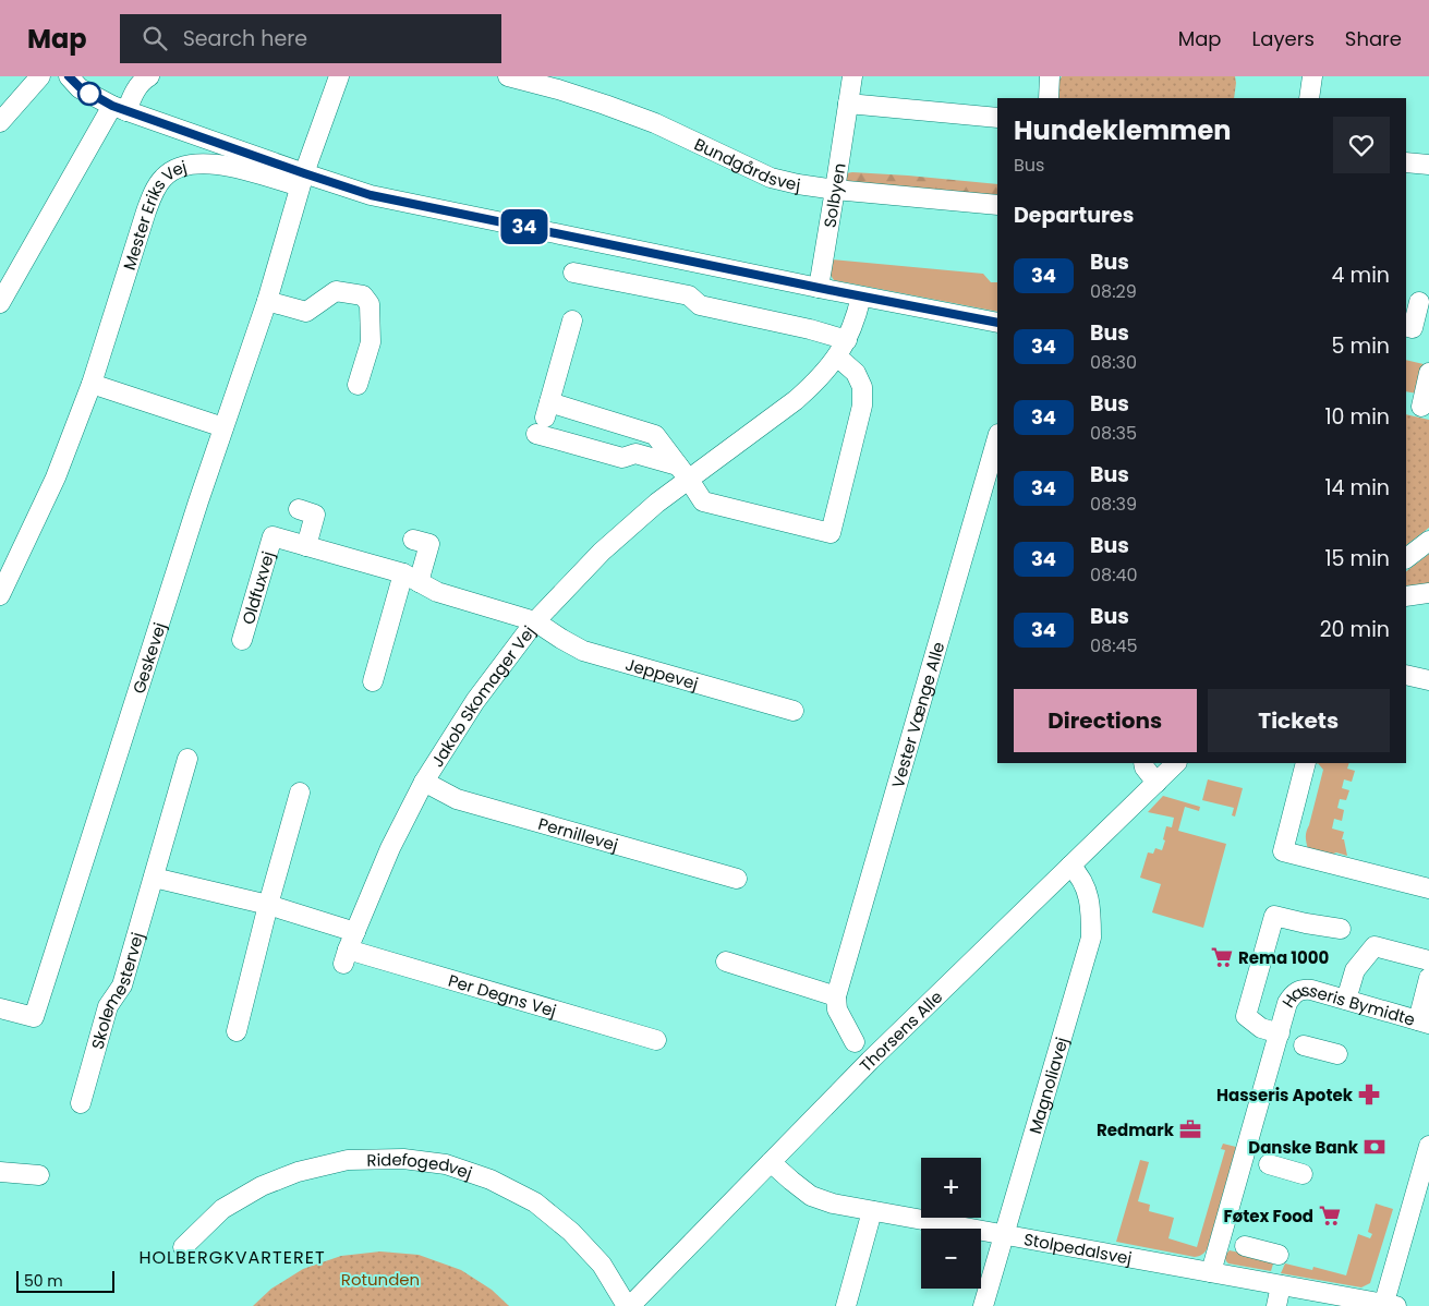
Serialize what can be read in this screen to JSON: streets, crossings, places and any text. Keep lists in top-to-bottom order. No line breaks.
{"streets":{"street":["Bundgårdsvej","Solbyen","Mester Eriks Vej","Oldfuxvej","Geskevej","Jeppevej","Jakob Skomager Vej","Vester Vænge Alle","Pernillevej","Skolemestervej","Per Degns Vej","Hasseris Bymidte","Thorsens Alle","Magnoliavej","Ridefogedvej","Stolpedalsvej"]},"crossings":[["Bundgårdsvej","Solbyen"],["Mester Eriks Vej","Geskevej"],["Oldfuxvej","Jeppevej"],["Oldfuxvej","Jakob Skomager Vej"],["Jeppevej","Jakob Skomager Vej"],["Jakob Skomager Vej","Pernillevej"],["Jakob Skomager Vej","Per Degns Vej"],["Hasseris Bymidte","Stolpedalsvej"],["Thorsens Alle","Magnoliavej"],["Thorsens Alle","Ridefogedvej"],["Thorsens Alle","Stolpedalsvej"],["Magnoliavej","Stolpedalsvej"]],"districts":["HOLBERGKVARTERET"],"parks":["Rotunden"],"places":{"supermarket":["Rema 1000","Føtex Food"],"pharmacy":["Hasseris Apotek"],"office":["Redmark"],"bank":["Danske Bank"]},"lines":["bus line 34"],"scale_bar":"50 m","page":{"header":"Map","search":"Search here","nav":["Map","Layers","Share"],"on_map":"34","heading":[["Hundeklemmen","Bus"],"Departures"],"list":[{"mark":"34","name":"Bus","note":"08:29","value":"4 min"},{"mark":"34","name":"Bus","note":"08:30","value":"5 min"},{"mark":"34","name":"Bus","note":"08:35","value":"10 min"},{"mark":"34","name":"Bus","note":"08:39","value":"14 min"},{"mark":"34","name":"Bus","note":"08:40","value":"15 min"},{"mark":"34","name":"Bus","note":"08:45","value":"20 min"}],"buttons":["Directions","Tickets"],"map_buttons":["+","−"],"scale":"50 m"}}
